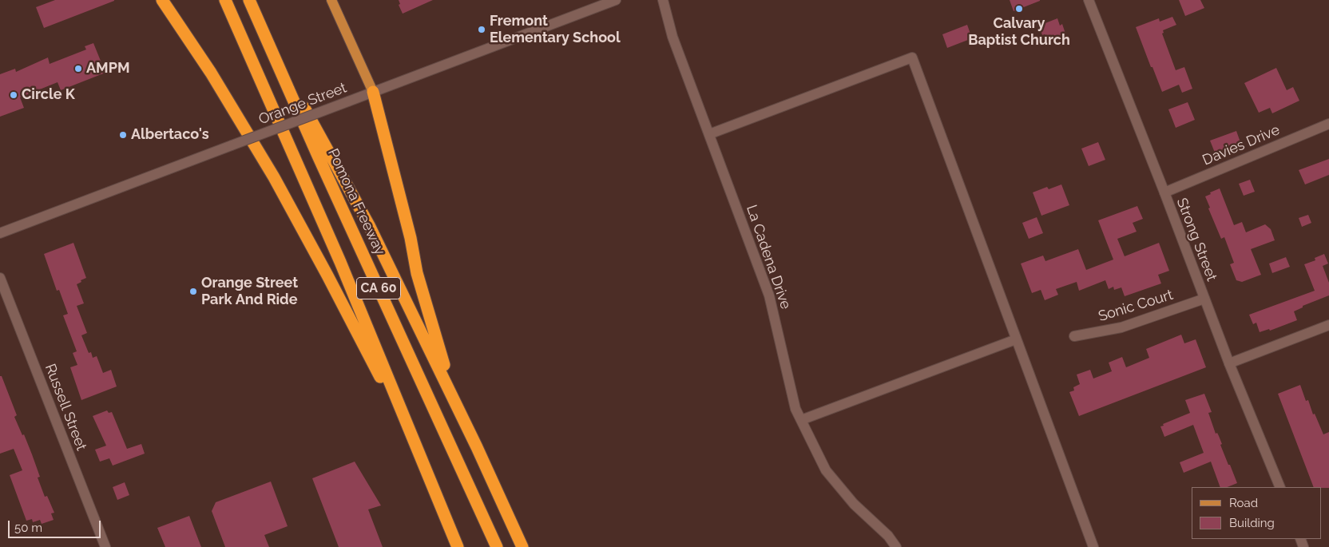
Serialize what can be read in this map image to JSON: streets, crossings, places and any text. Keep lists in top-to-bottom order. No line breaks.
{"streets":{"highway":["Pomona Freeway","CA 60"],"street":["Orange Street","Davies Drive","Strong Street","La Cadena Drive","Sonic Court","Russell Street"]},"crossings":[["Davies Drive","Strong Street"],["Strong Street","Sonic Court"]],"places":["Calvary Baptist Church","Fremont Elementary School","AMPM","Circle K","Albertaco's","Orange Street Park And Ride"],"legend":["Road","Building"],"scale_bar":"50 m"}
